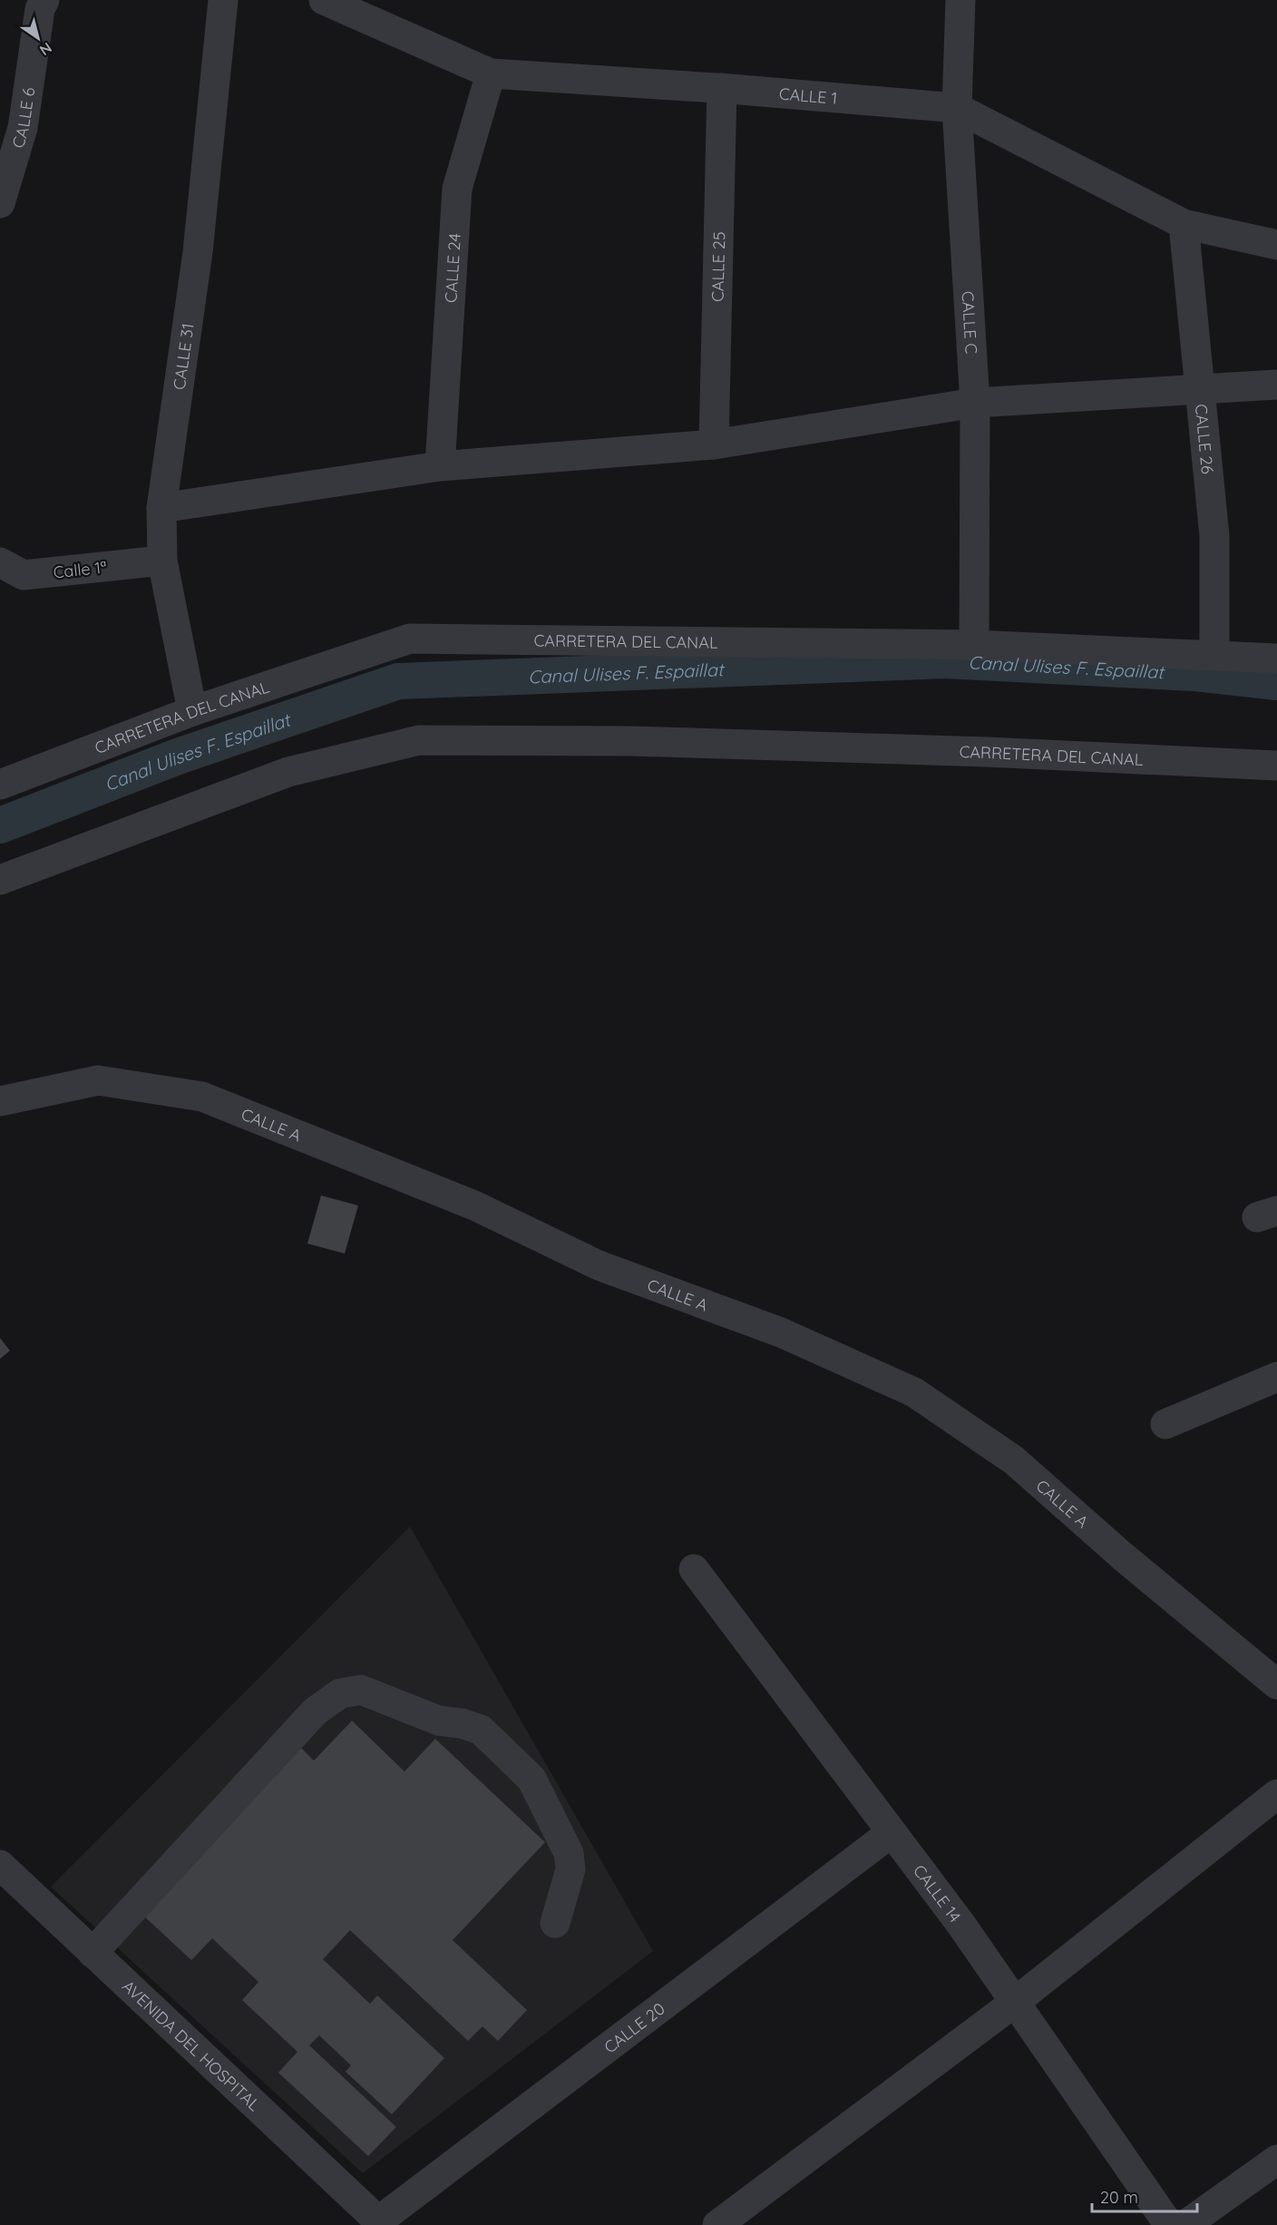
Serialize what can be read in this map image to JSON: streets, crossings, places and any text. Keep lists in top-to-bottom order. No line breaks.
{"streets":{"street":["CALLE 1","CALLE 6","CALLE 25","CALLE 24","CALLE C","CALLE 31","CALLE 26","Calle 1ª","CARRETERA DEL CANAL","CALLE A","CALLE 14","CALLE 20","AVENIDA DEL HOSPITAL"]},"crossings":[["CALLE 1","CALLE 25"],["CALLE 1","CALLE 24"],["CALLE 1","CALLE C"],["CALLE 1","CALLE 26"],["CALLE C","CARRETERA DEL CANAL"],["CALLE 31","Calle 1ª"],["CALLE 31","CARRETERA DEL CANAL"],["CALLE 26","CARRETERA DEL CANAL"],["CALLE 14","CALLE 20"],["CALLE 20","AVENIDA DEL HOSPITAL"]],"water":["Canal Ulises F. Espaillat"],"scale_bar":"20 m","north":"bottom right"}
